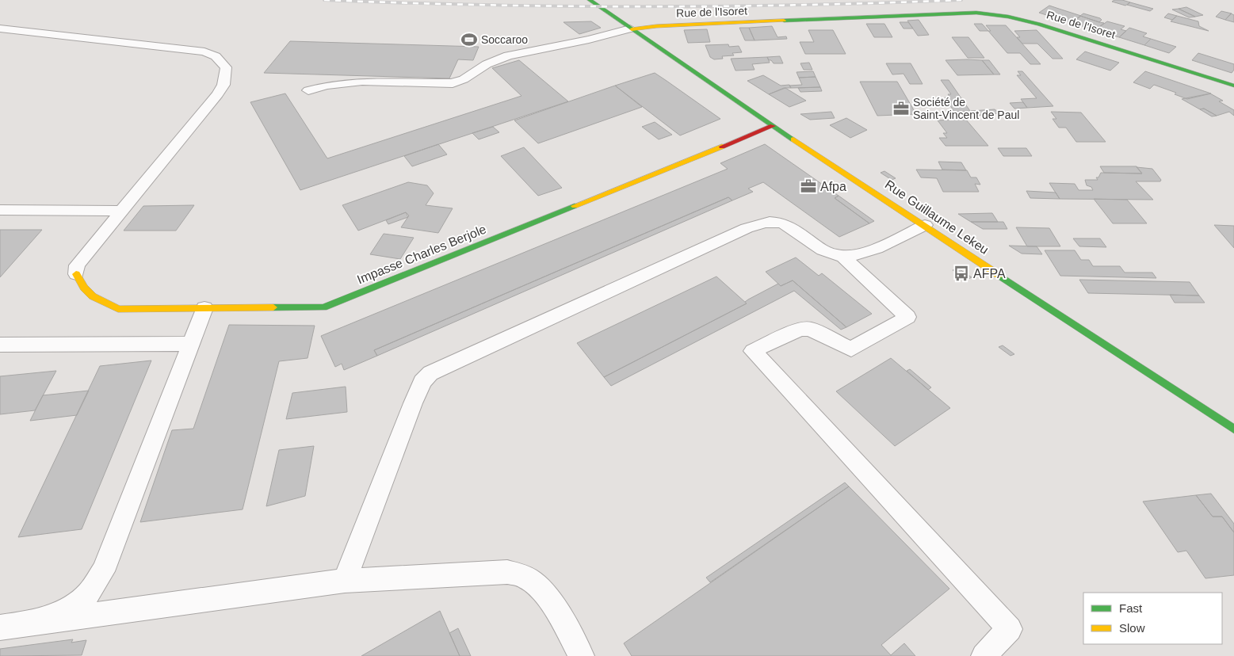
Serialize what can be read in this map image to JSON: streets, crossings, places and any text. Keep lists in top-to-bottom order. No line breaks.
{"streets":{"street":["Rue de l'Isoret","Rue Guillaume Lekeu","Impasse Charles Berjole"]},"crossings":[["Rue de l'Isoret","Rue Guillaume Lekeu"],["Rue Guillaume Lekeu","Impasse Charles Berjole"]],"places":{"sports":["Soccaroo"],"office":["Société de Saint-Vincent de Paul","Afpa"],"bus stop":["AFPA"]},"legend":["Fast","Slow"]}
